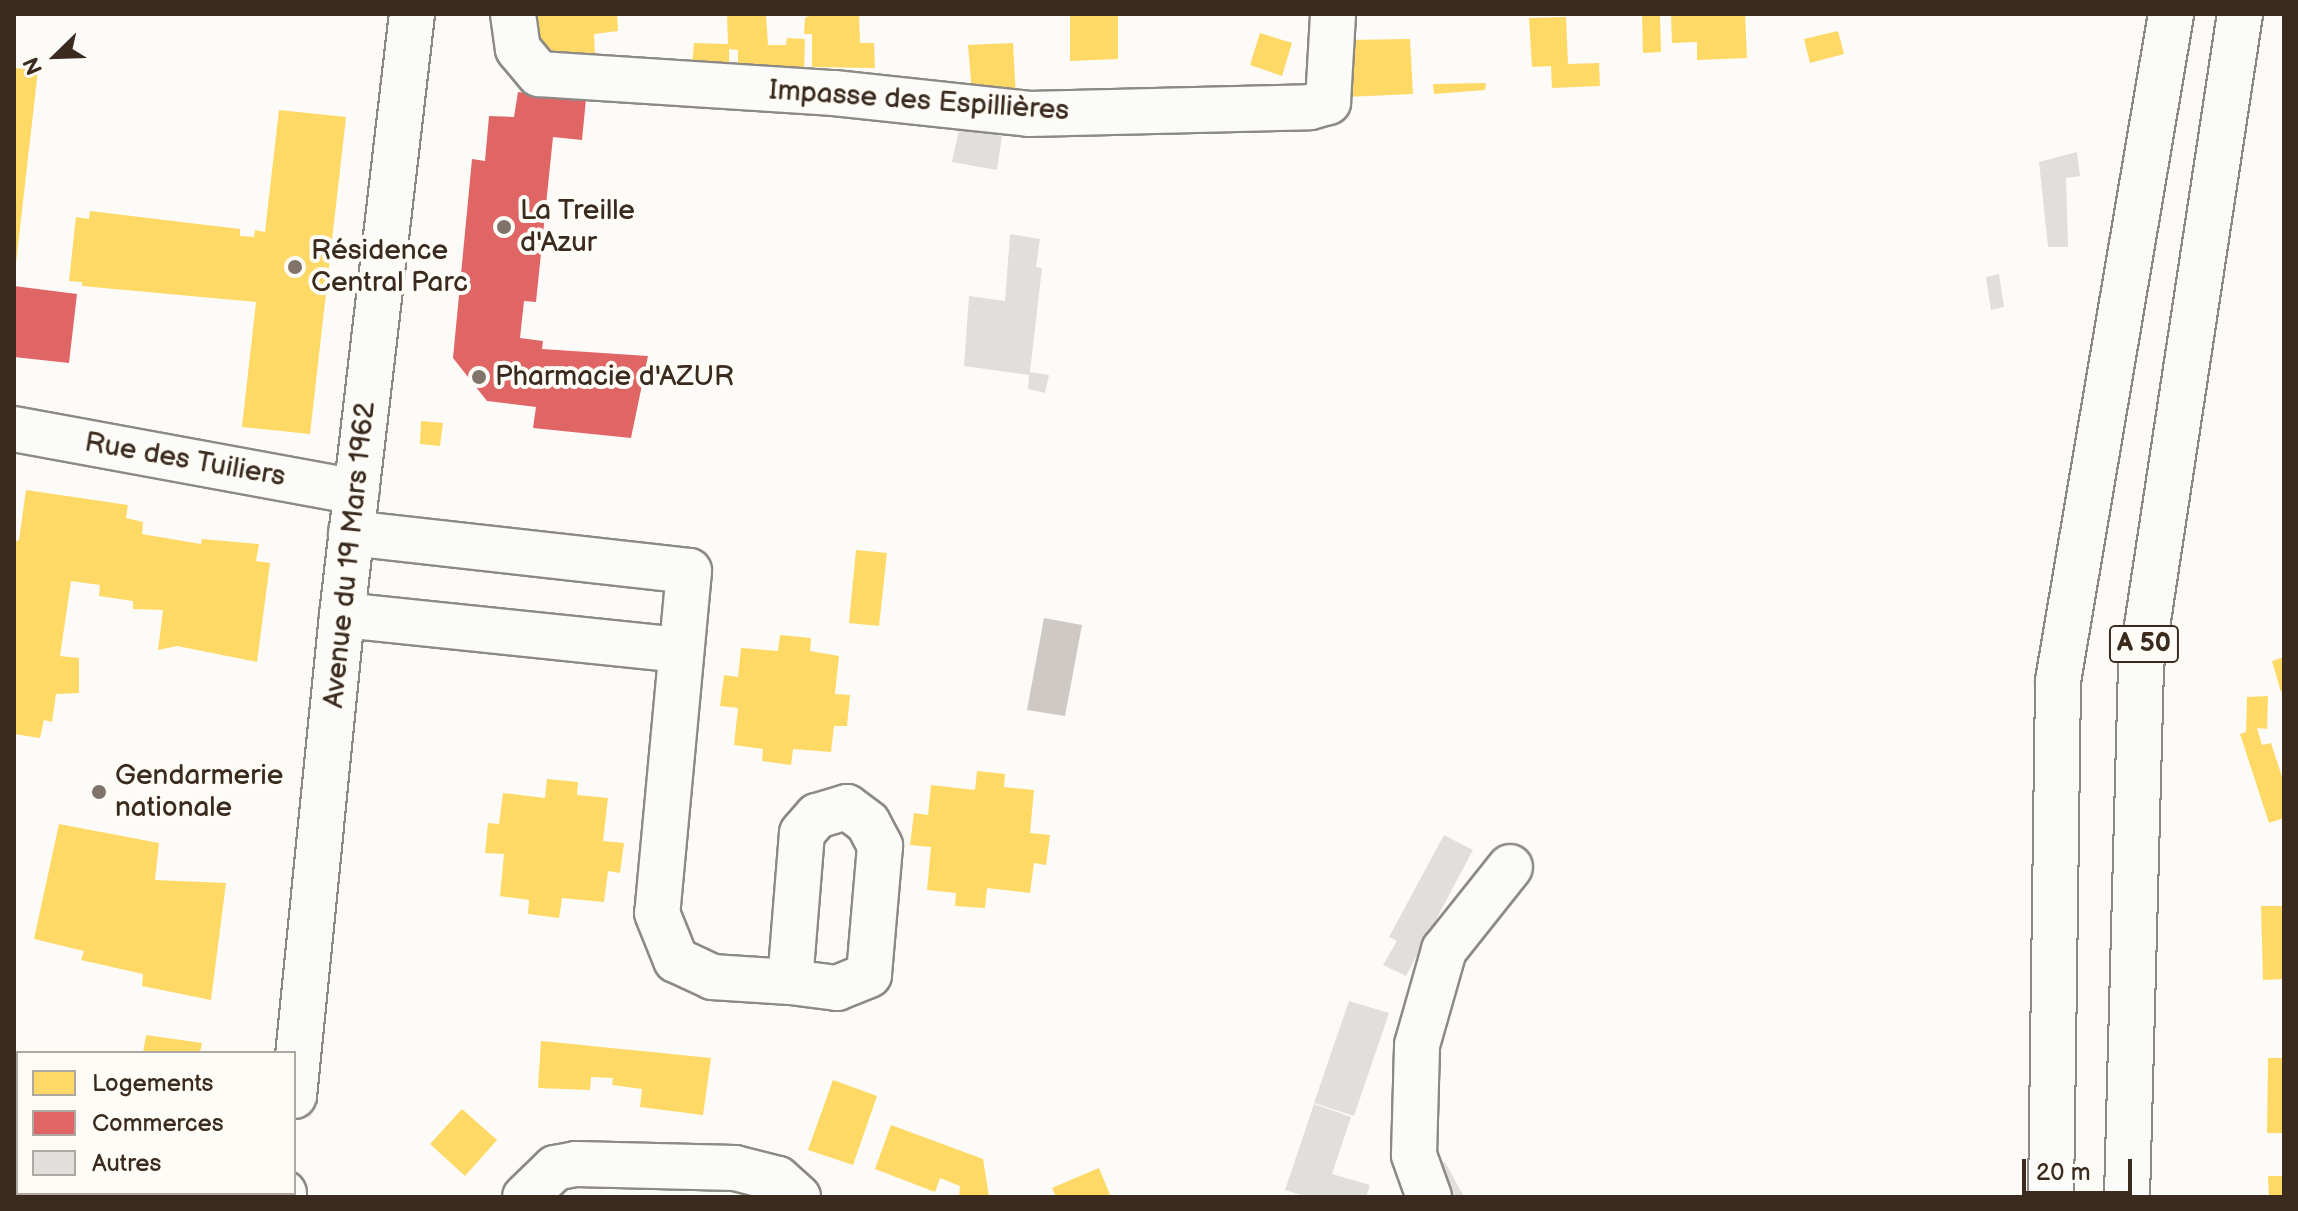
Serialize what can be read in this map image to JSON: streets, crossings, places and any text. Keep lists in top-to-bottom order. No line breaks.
{"streets":{"main road":["Impasse des Espillières","Rue des Tuiliers","Avenue du 19 Mars 1962","A 50"]},"crossings":[["Rue des Tuiliers","Avenue du 19 Mars 1962"]],"places":["La Treille d'Azur","Résidence Central Parc","Pharmacie d'AZUR","Gendarmerie nationale"],"legend":["Logements","Commerces","Autres"],"scale_bar":"20 m","north":"bottom left"}
